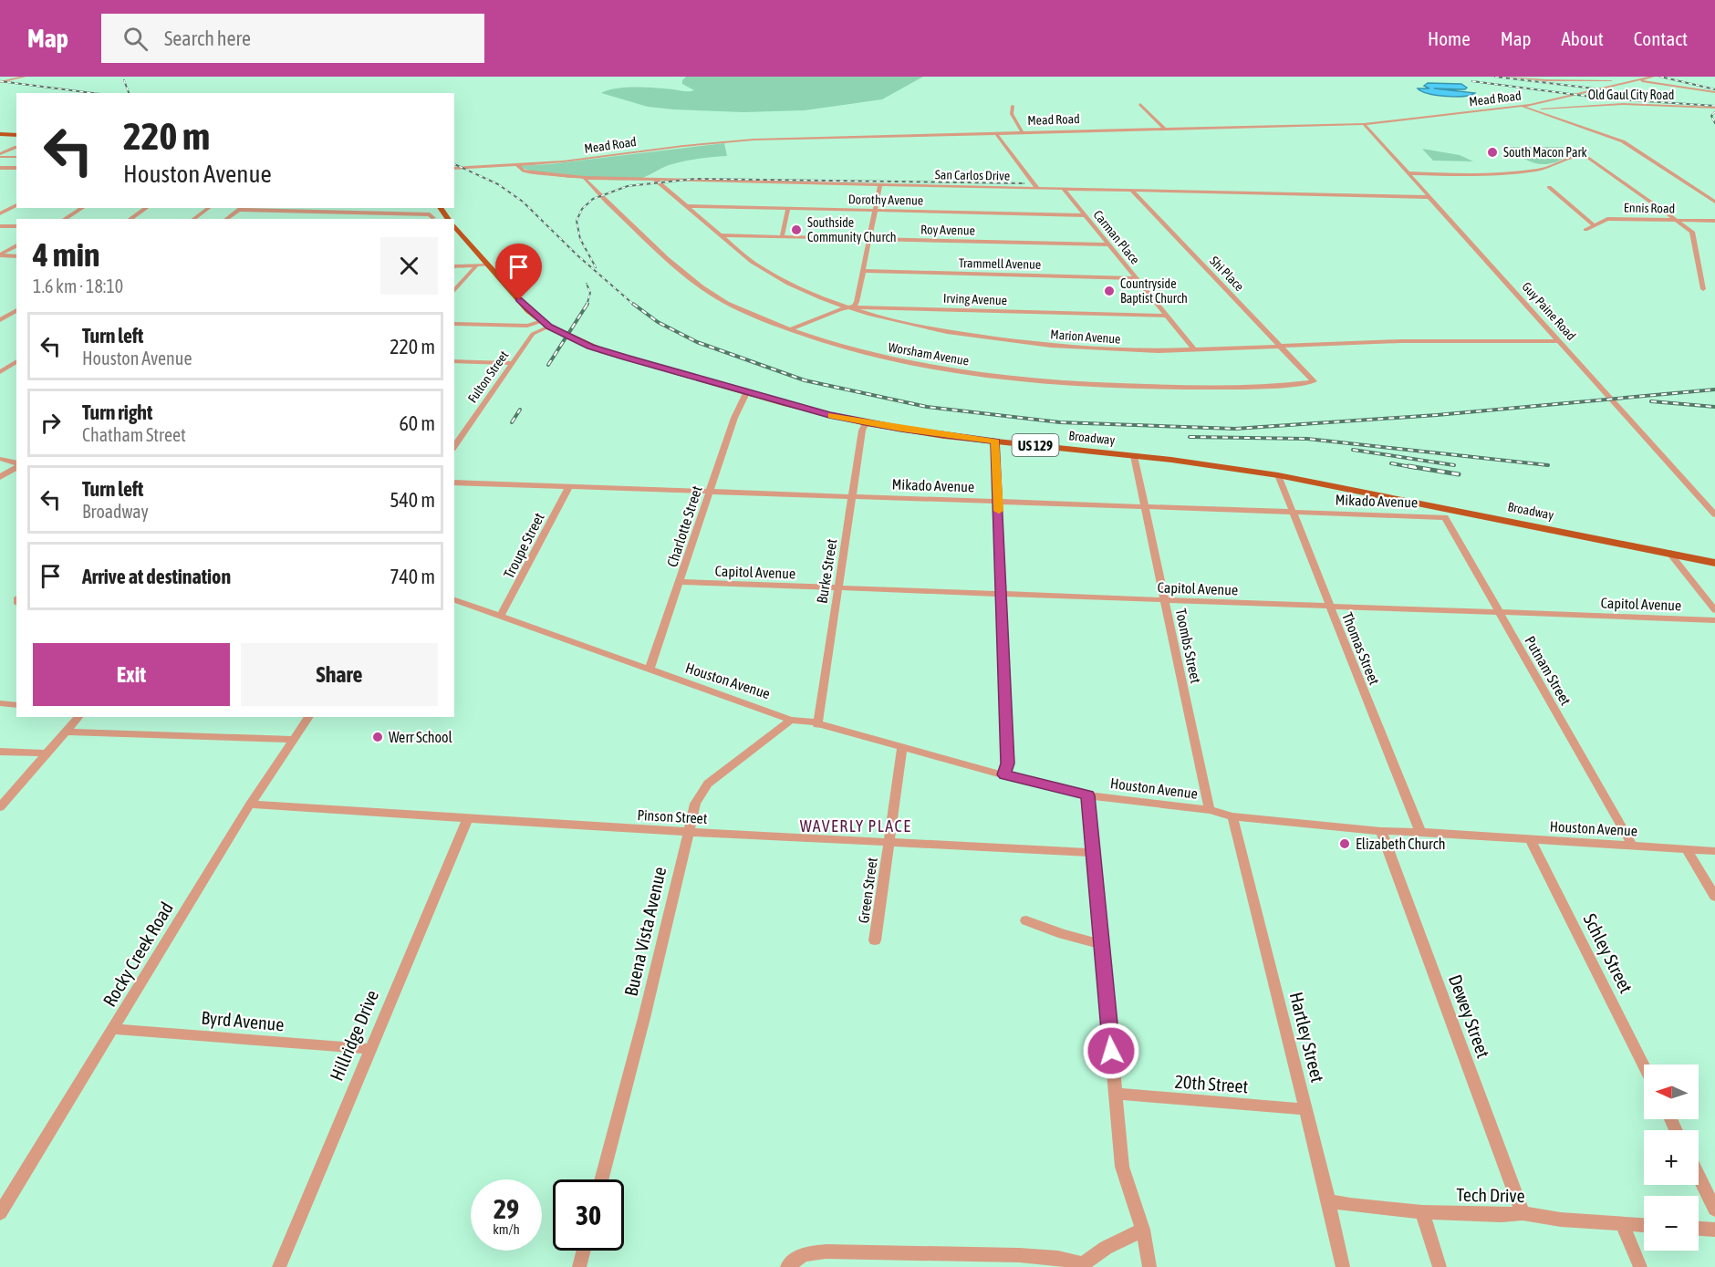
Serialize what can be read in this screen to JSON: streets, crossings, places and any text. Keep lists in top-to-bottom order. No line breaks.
{"streets":{"main road":["Broadway","US 129"],"street":["Old Gaul City Road","Mead Road","San Carlos Drive","Dorothy Avenue","Ennis Road","Roy Avenue","Carman Place","Trammell Avenue","Shi Place","Irving Avenue","Guy Paine Road","Marion Avenue","Worsham Avenue","Fulton Street","Mikado Avenue","Charlotte Street","Troupe Street","Burke Street","Capitol Avenue","Toombs Street","Thomas Street","Putnam Street","Houston Avenue","Pinson Street","Green Street","Buena Vista Avenue","Schley Street","Rocky Creek Road","Dewey Street","Byrd Avenue","Hillridge Drive","Hartley Street","20th Street","Tech Drive"]},"crossings":[["Mead Road","San Carlos Drive"],["Mead Road","Guy Paine Road"],["San Carlos Drive","Carman Place"],["San Carlos Drive","Shi Place"],["San Carlos Drive","Guy Paine Road"],["San Carlos Drive","Marion Avenue"],["San Carlos Drive","Worsham Avenue"],["Dorothy Avenue","Carman Place"],["Dorothy Avenue","Marion Avenue"],["Roy Avenue","Carman Place"],["Roy Avenue","Marion Avenue"],["Carman Place","Trammell Avenue"],["Carman Place","Irving Avenue"],["Carman Place","Marion Avenue"],["Shi Place","Marion Avenue"],["Shi Place","Worsham Avenue"],["Irving Avenue","Marion Avenue"],["Irving Avenue","Worsham Avenue"],["Guy Paine Road","Marion Avenue"],["Fulton Street","Broadway"],["Broadway","Mikado Avenue"],["Broadway","Charlotte Street"],["Broadway","Burke Street"],["Broadway","Toombs Street"],["Broadway","Thomas Street"],["Broadway","Putnam Street"],["Mikado Avenue","Charlotte Street"],["Mikado Avenue","Troupe Street"],["Mikado Avenue","Burke Street"],["Mikado Avenue","Toombs Street"],["Mikado Avenue","Thomas Street"],["Mikado Avenue","Putnam Street"],["Charlotte Street","Capitol Avenue"],["Charlotte Street","Houston Avenue"],["Troupe Street","Houston Avenue"],["Burke Street","Capitol Avenue"],["Burke Street","Houston Avenue"],["Capitol Avenue","Toombs Street"],["Capitol Avenue","Thomas Street"],["Capitol Avenue","Putnam Street"],["Toombs Street","Houston Avenue"],["Thomas Street","Houston Avenue"],["Putnam Street","Houston Avenue"],["Houston Avenue","Green Street"],["Houston Avenue","Buena Vista Avenue"],["Houston Avenue","Schley Street"],["Houston Avenue","Dewey Street"],["Houston Avenue","Hartley Street"],["Pinson Street","Green Street"],["Pinson Street","Buena Vista Avenue"],["Pinson Street","Rocky Creek Road"],["Pinson Street","Hillridge Drive"],["Rocky Creek Road","Byrd Avenue"],["Dewey Street","Tech Drive"],["Byrd Avenue","Hillridge Drive"],["Hartley Street","20th Street"],["Hartley Street","Tech Drive"]],"districts":["WAVERLY PLACE"],"places":["South Macon Park","Southside Community Church","Countryside Baptist Church","Werr School","Elizabeth Church"],"north":"left","page":{"header":"Map","search":"Search here","nav":["Home","Map","About","Contact"],"turn":["220 m","Houston Avenue"],"heading":["4 min","1.6 km · 18:10"],"list":[{"name":"Turn left","note":"Houston Avenue","value":"220 m"},{"name":"Turn right","note":"Chatham Street","value":"60 m"},{"name":"Turn left","note":"Broadway","value":"540 m"},{"name":"Arrive at destination","value":"740 m"}],"buttons":["Exit","Share"],"map_buttons":["+","−"],"speed":"29 km/h","limit":"30"}}
